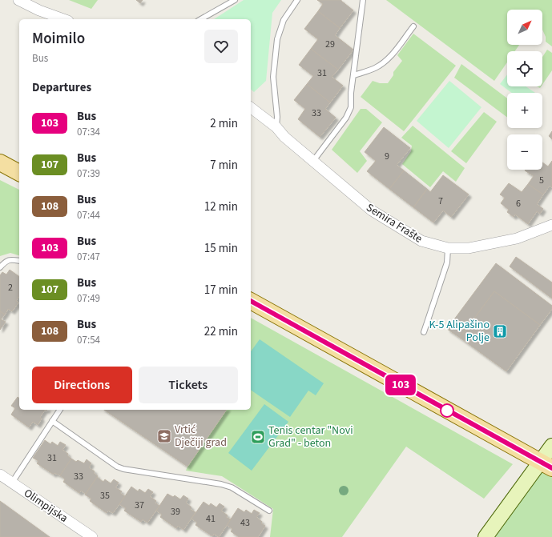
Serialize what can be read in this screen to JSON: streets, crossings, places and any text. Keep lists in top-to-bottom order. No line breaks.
{"streets":{"street":["Semira Frašte","Olimpijska"]},"places":{"building":["K-5 Alipašino Polje"],"school or university":["Vrtić Dječiji grad"],"sports":["Tenis centar \"Novi Grad\" - beton"]},"lines":["bus line 103"],"house_numbers":["29","31","33","9","5","7","6","2","31","33","35","37","39","41","43"],"north":"top right","page":{"on_map":"103","map_buttons":["+","−"],"heading":[["Moimilo","Bus"],"Departures"],"list":[{"mark":"103","name":"Bus","note":"07:34","value":"2 min"},{"mark":"107","name":"Bus","note":"07:39","value":"7 min"},{"mark":"108","name":"Bus","note":"07:44","value":"12 min"},{"mark":"103","name":"Bus","note":"07:47","value":"15 min"},{"mark":"107","name":"Bus","note":"07:49","value":"17 min"},{"mark":"108","name":"Bus","note":"07:54","value":"22 min"}],"buttons":["Directions","Tickets"]}}
